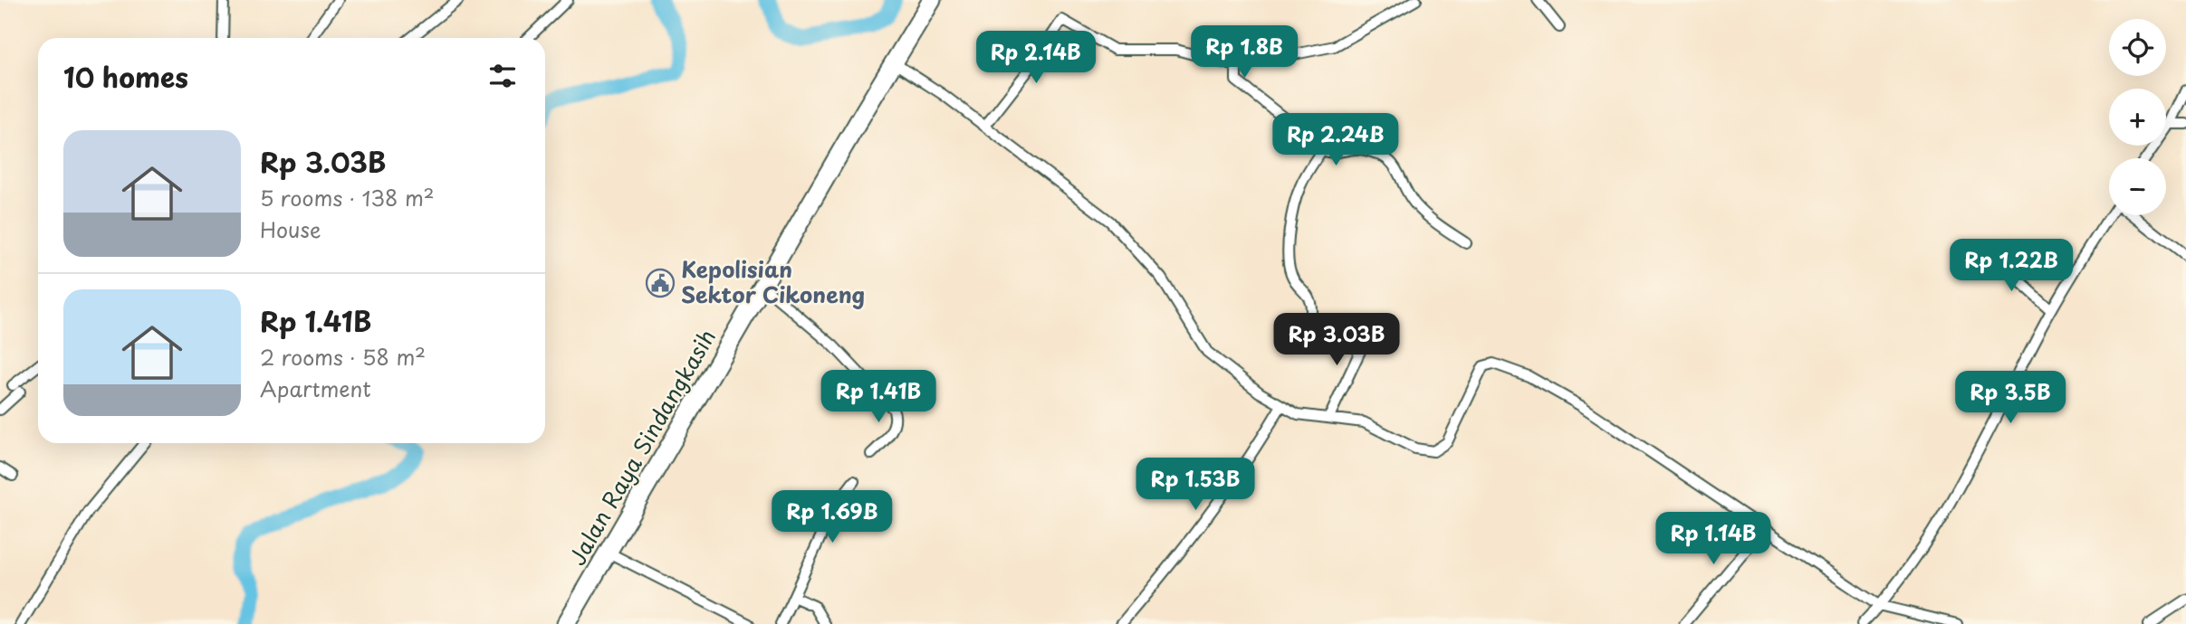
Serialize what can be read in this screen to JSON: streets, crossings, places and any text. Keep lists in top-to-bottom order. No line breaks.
{"streets":{"highway":["Jalan Raya Sindangkasih"]},"places":{"public building":["Kepolisian Sektor Cikoneng"]},"page":{"map_buttons":["+","−"],"price":["Rp 1.8B","Rp 2.14B","Rp 2.24B","Rp 1.22B","Rp 3.03B","Rp 1.41B","Rp 3.5B","Rp 1.53B","Rp 1.69B","Rp 1.14B"],"heading":"10 homes","list":[{"name":"Rp 3.03B","note":"5 rooms · 138 m² · House"},{"name":"Rp 1.41B","note":"2 rooms · 58 m² · Apartment"}]}}
